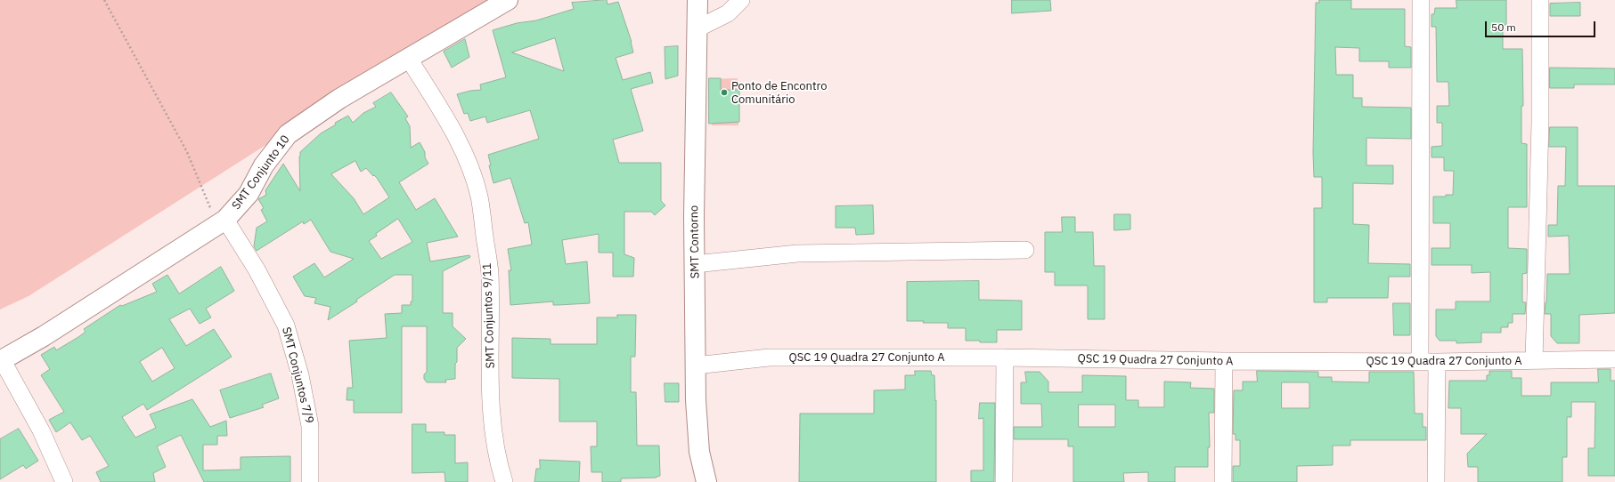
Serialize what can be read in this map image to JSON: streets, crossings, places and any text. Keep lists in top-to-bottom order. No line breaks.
{"streets":{"street":["SMT Conjunto 10","SMT Contorno","SMT Conjuntos 9/11","QSC 19 Quadra 27 Conjunto A","SMT Conjuntos 7/9"]},"crossings":[["SMT Conjunto 10","SMT Conjuntos 9/11"],["SMT Conjunto 10","SMT Conjuntos 7/9"],["SMT Contorno","QSC 19 Quadra 27 Conjunto A"]],"places":["Ponto de Encontro Comunitário"],"scale_bar":"50 m"}
